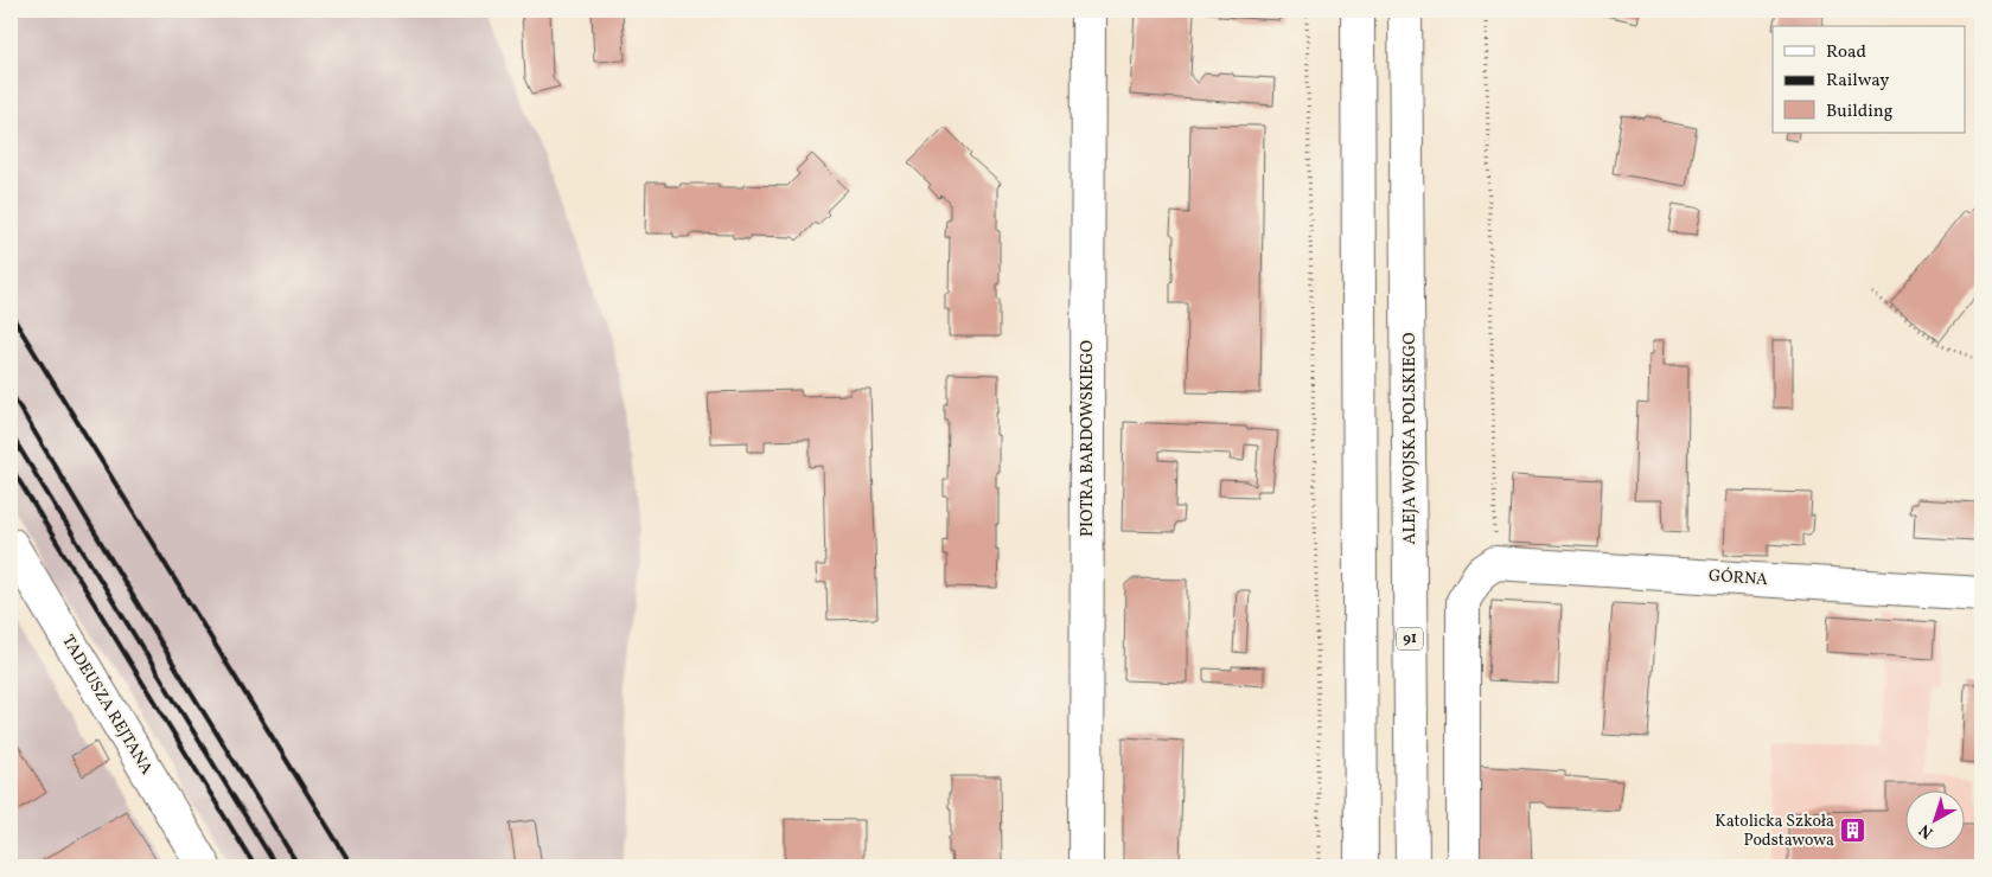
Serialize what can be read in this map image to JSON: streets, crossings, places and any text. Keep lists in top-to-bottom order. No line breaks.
{"streets":{"street":["PIOTRA BARDOWSKIEGO","ALEJA WOJSKA POLSKIEGO","GÓRNA","91","TADEUSZA REJTANA"]},"places":{"building":["Katolicka Szkoła Podstawowa"]},"legend":["Road","Railway","Building"],"north":"bottom left"}
